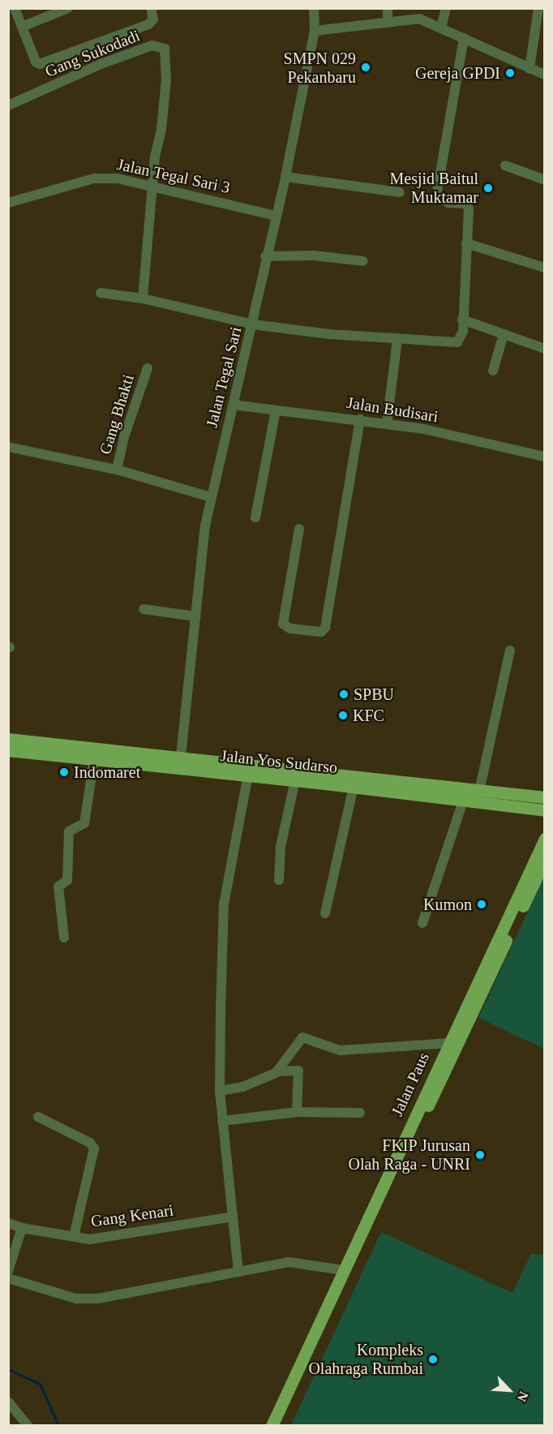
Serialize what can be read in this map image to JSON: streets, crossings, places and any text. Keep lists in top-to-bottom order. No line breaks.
{"streets":{"main road":["Jalan Yos Sudarso","Jalan Paus"],"street":["Gang Sukodadi","Jalan Tegal Sari 3","Jalan Tegal Sari","Jalan Budisari","Gang Bhakti","Gang Kenari"]},"crossings":[["Gang Sukodadi","Jalan Tegal Sari 3"],["Jalan Tegal Sari 3","Jalan Tegal Sari"],["Jalan Tegal Sari","Jalan Budisari"],["Jalan Tegal Sari","Jalan Yos Sudarso"]],"places":["SMPN 029 Pekanbaru","Gereja GPDI","Mesjid Baitul Muktamar","SPBU","KFC","Indomaret","Kumon","FKIP Jurusan Olah Raga - UNRI","Kompleks Olahraga Rumbai"],"north":"bottom right"}
